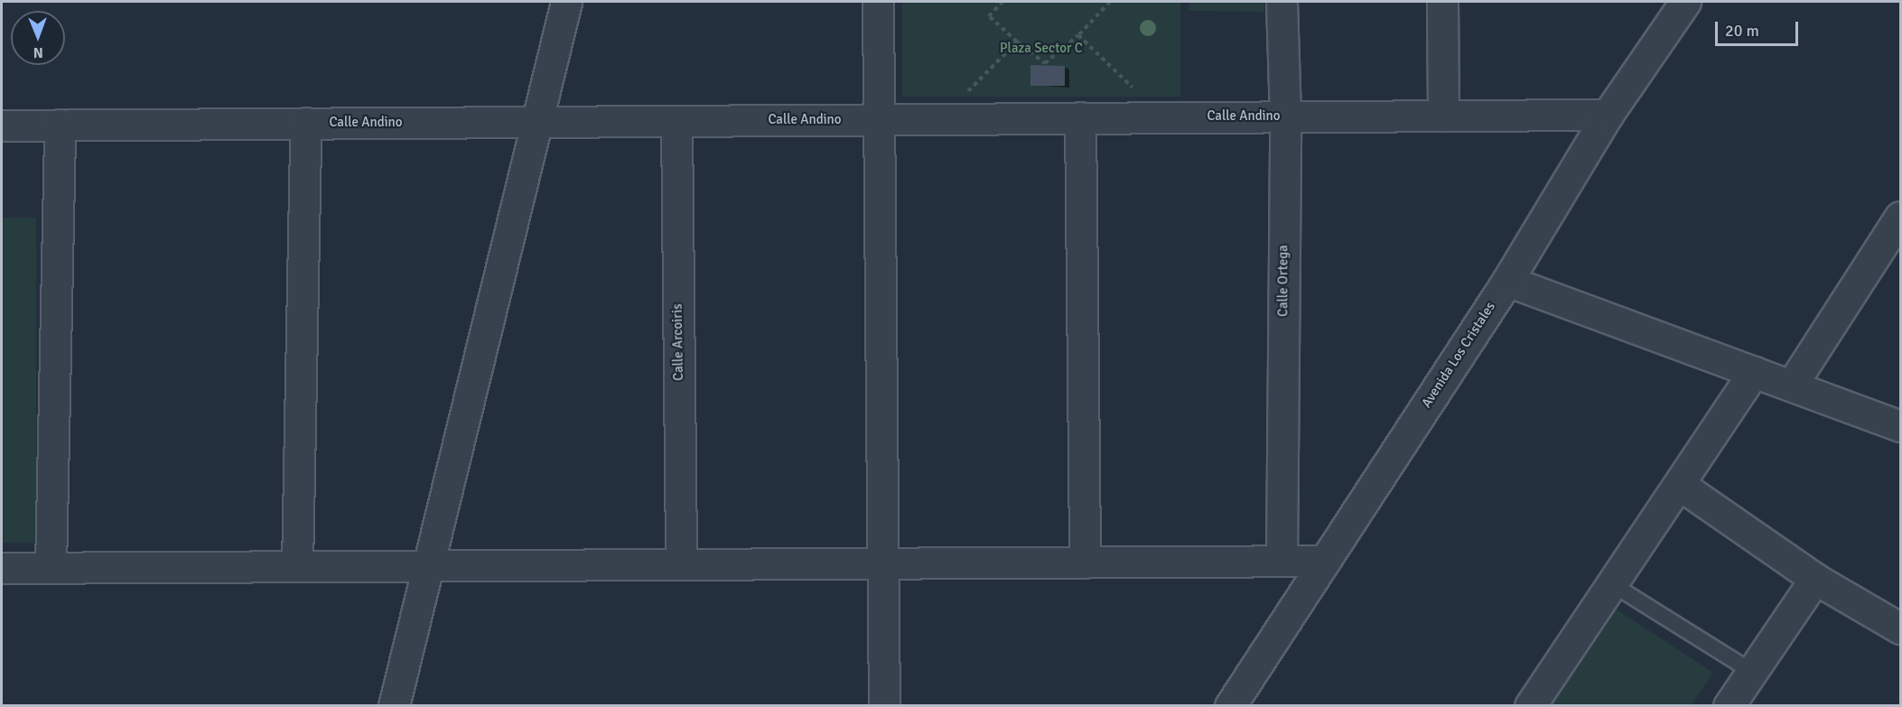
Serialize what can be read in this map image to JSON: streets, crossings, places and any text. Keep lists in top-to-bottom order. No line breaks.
{"streets":{"street":["Calle Andino","Calle Ortega","Calle Arcoiris","Avenida Los Cristales"]},"crossings":[["Calle Andino","Calle Ortega"],["Calle Andino","Calle Arcoiris"],["Calle Andino","Avenida Los Cristales"]],"parks":["Plaza Sector C"],"scale_bar":"20 m","north":"bottom"}
